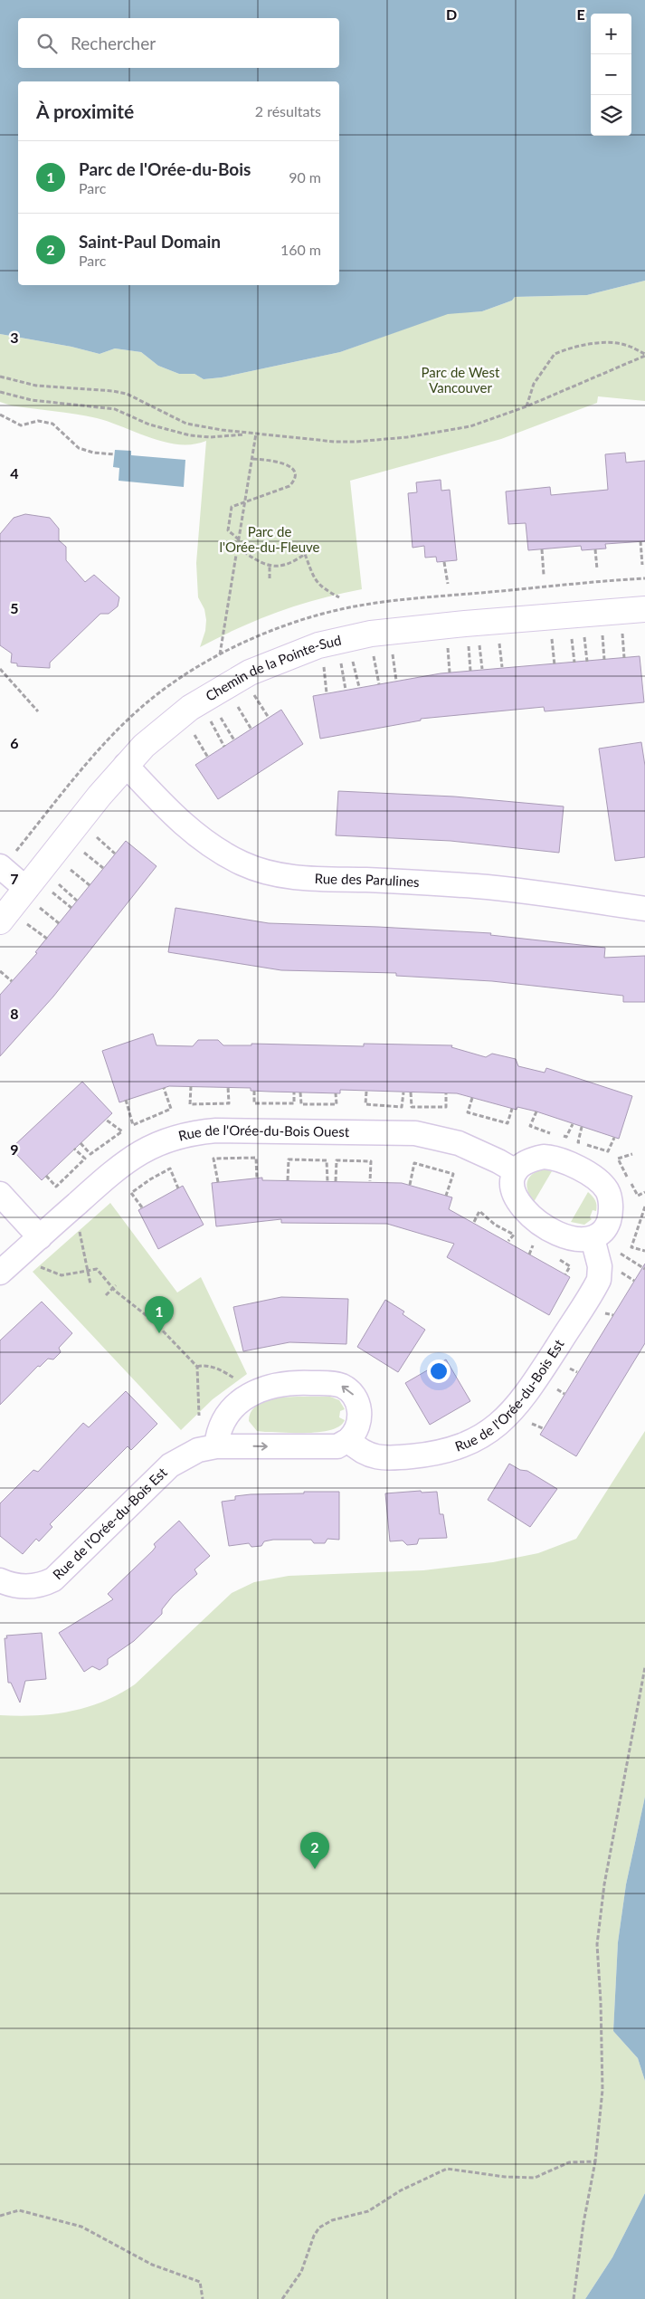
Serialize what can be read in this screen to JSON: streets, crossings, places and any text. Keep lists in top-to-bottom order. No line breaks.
{"streets":{"street":["Chemin de la Pointe-Sud","Rue des Parulines","Rue de l'Orée-du-Bois Ouest","Rue de l'Orée-du-Bois Est"]},"crossings":[["Chemin de la Pointe-Sud","Rue des Parulines"],["Rue de l'Orée-du-Bois Ouest","Rue de l'Orée-du-Bois Est"]],"parks":["Parc de West Vancouver","Parc de l'Orée-du-Fleuve"],"page":{"map_buttons":["+","−"],"search":"Rechercher","heading":["À proximité","2 résultats"],"list":[{"mark":"1","name":"Parc de l'Orée-du-Bois","note":"Parc","value":"90 m"},{"mark":"2","name":"Saint-Paul Domain","note":"Parc","value":"160 m"}],"pins":["1","2"]},"grid":{"columns":["D","E"],"rows":["3","4","5","6","7","8","9"]}}
